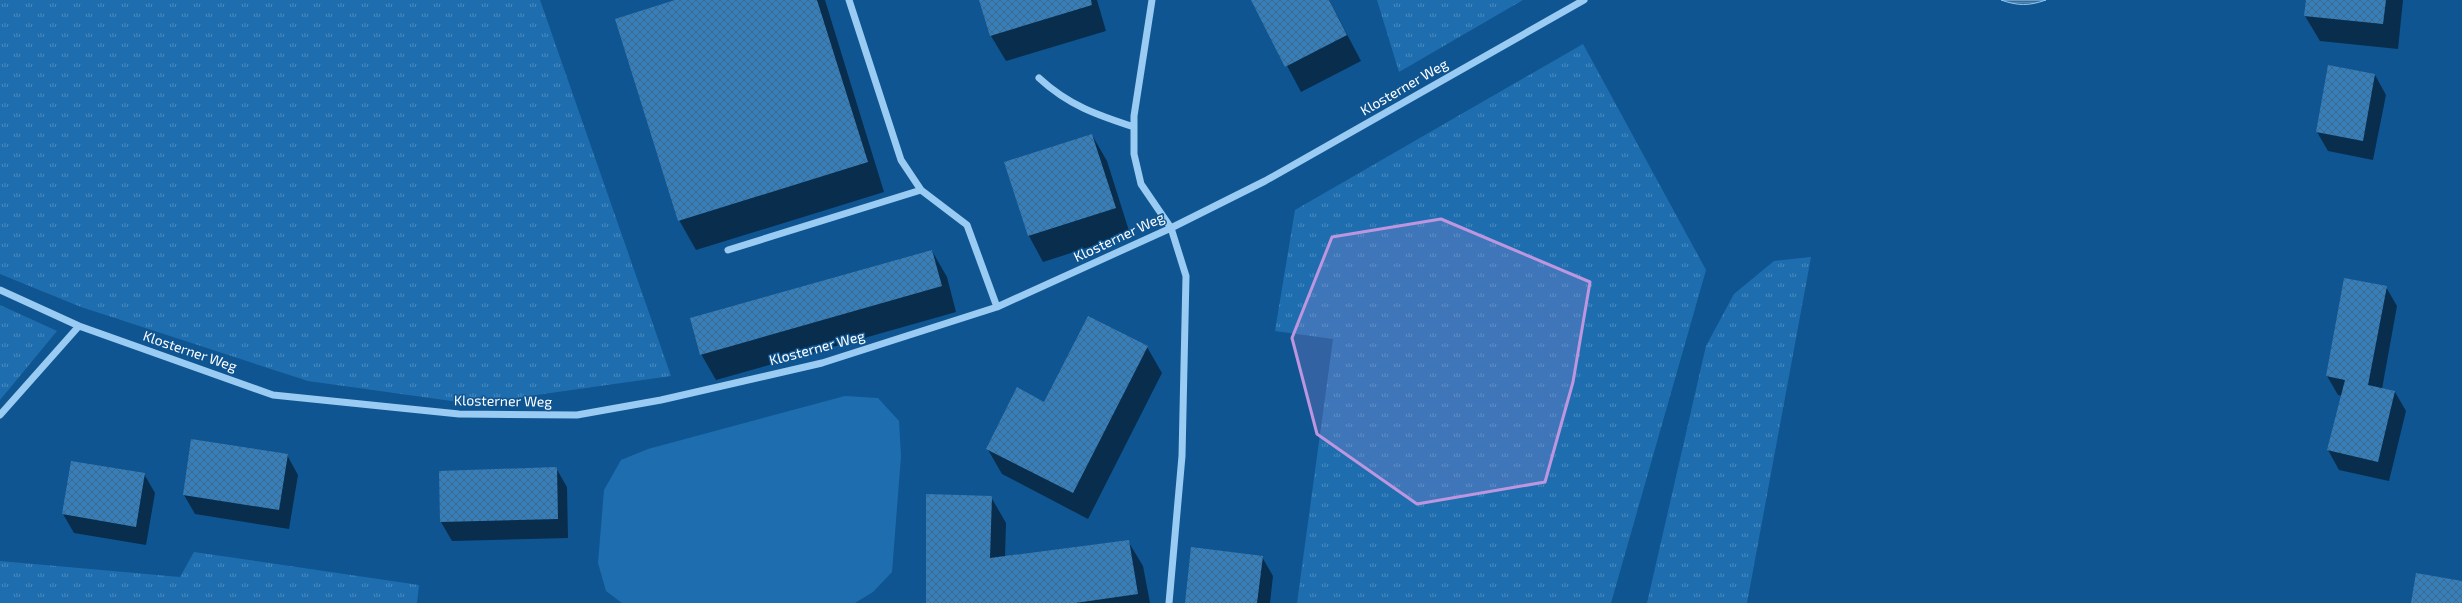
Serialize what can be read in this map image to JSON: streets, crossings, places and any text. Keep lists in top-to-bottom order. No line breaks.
{"streets":{"street":["Klosterner Weg"]}}
